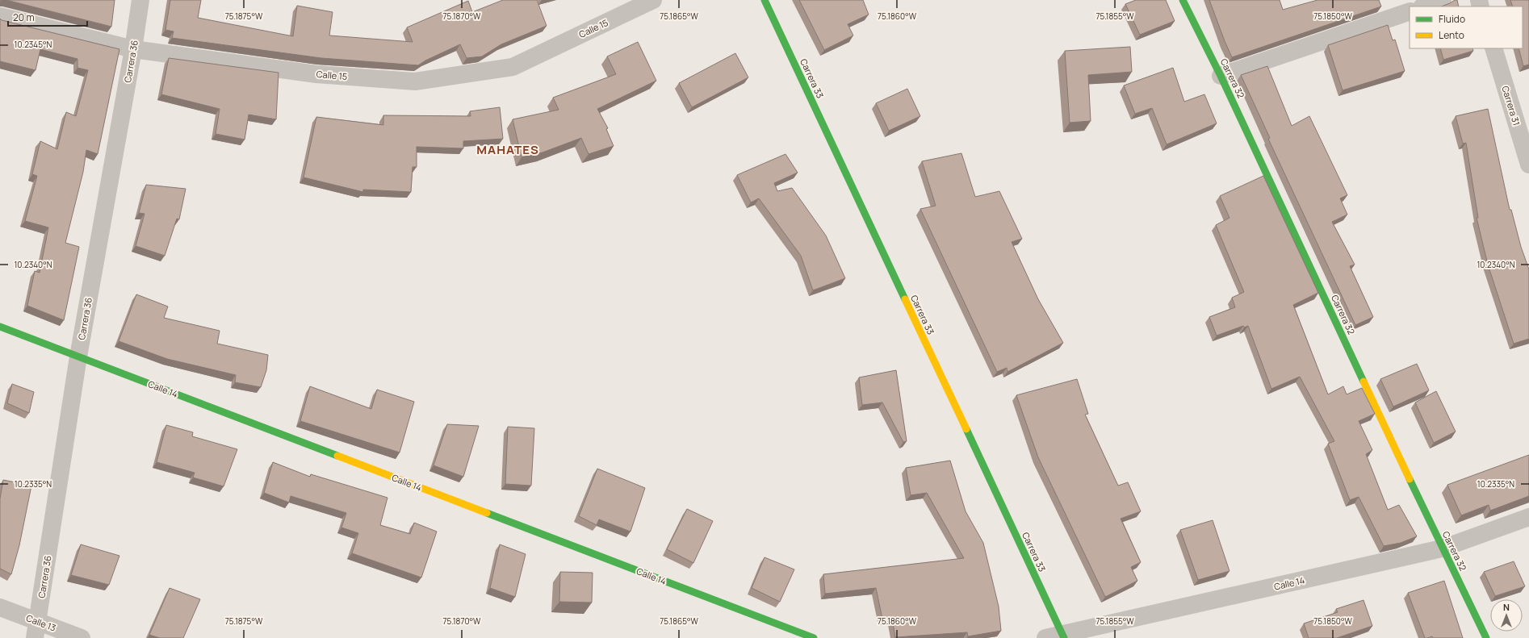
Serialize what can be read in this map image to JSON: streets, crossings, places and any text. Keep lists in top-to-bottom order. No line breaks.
{"streets":{"street":["Calle 15","Carrera 36","Carrera 33","Carrera 32","Carrera 31","Calle 14","Calle 13"]},"crossings":[["Calle 15","Carrera 36"],["Carrera 36","Calle 14"],["Carrera 36","Calle 13"],["Carrera 33","Calle 14"],["Carrera 32","Calle 14"]],"districts":["MAHATES"],"legend":["Fluido","Lento"],"scale_bar":"20 m","north":"top","coordinates":["75.1875°W","75.1870°W","75.1865°W","75.1860°W","75.1855°W","75.1850°W","10.2345°N","10.2340°N","10.2335°N"]}
